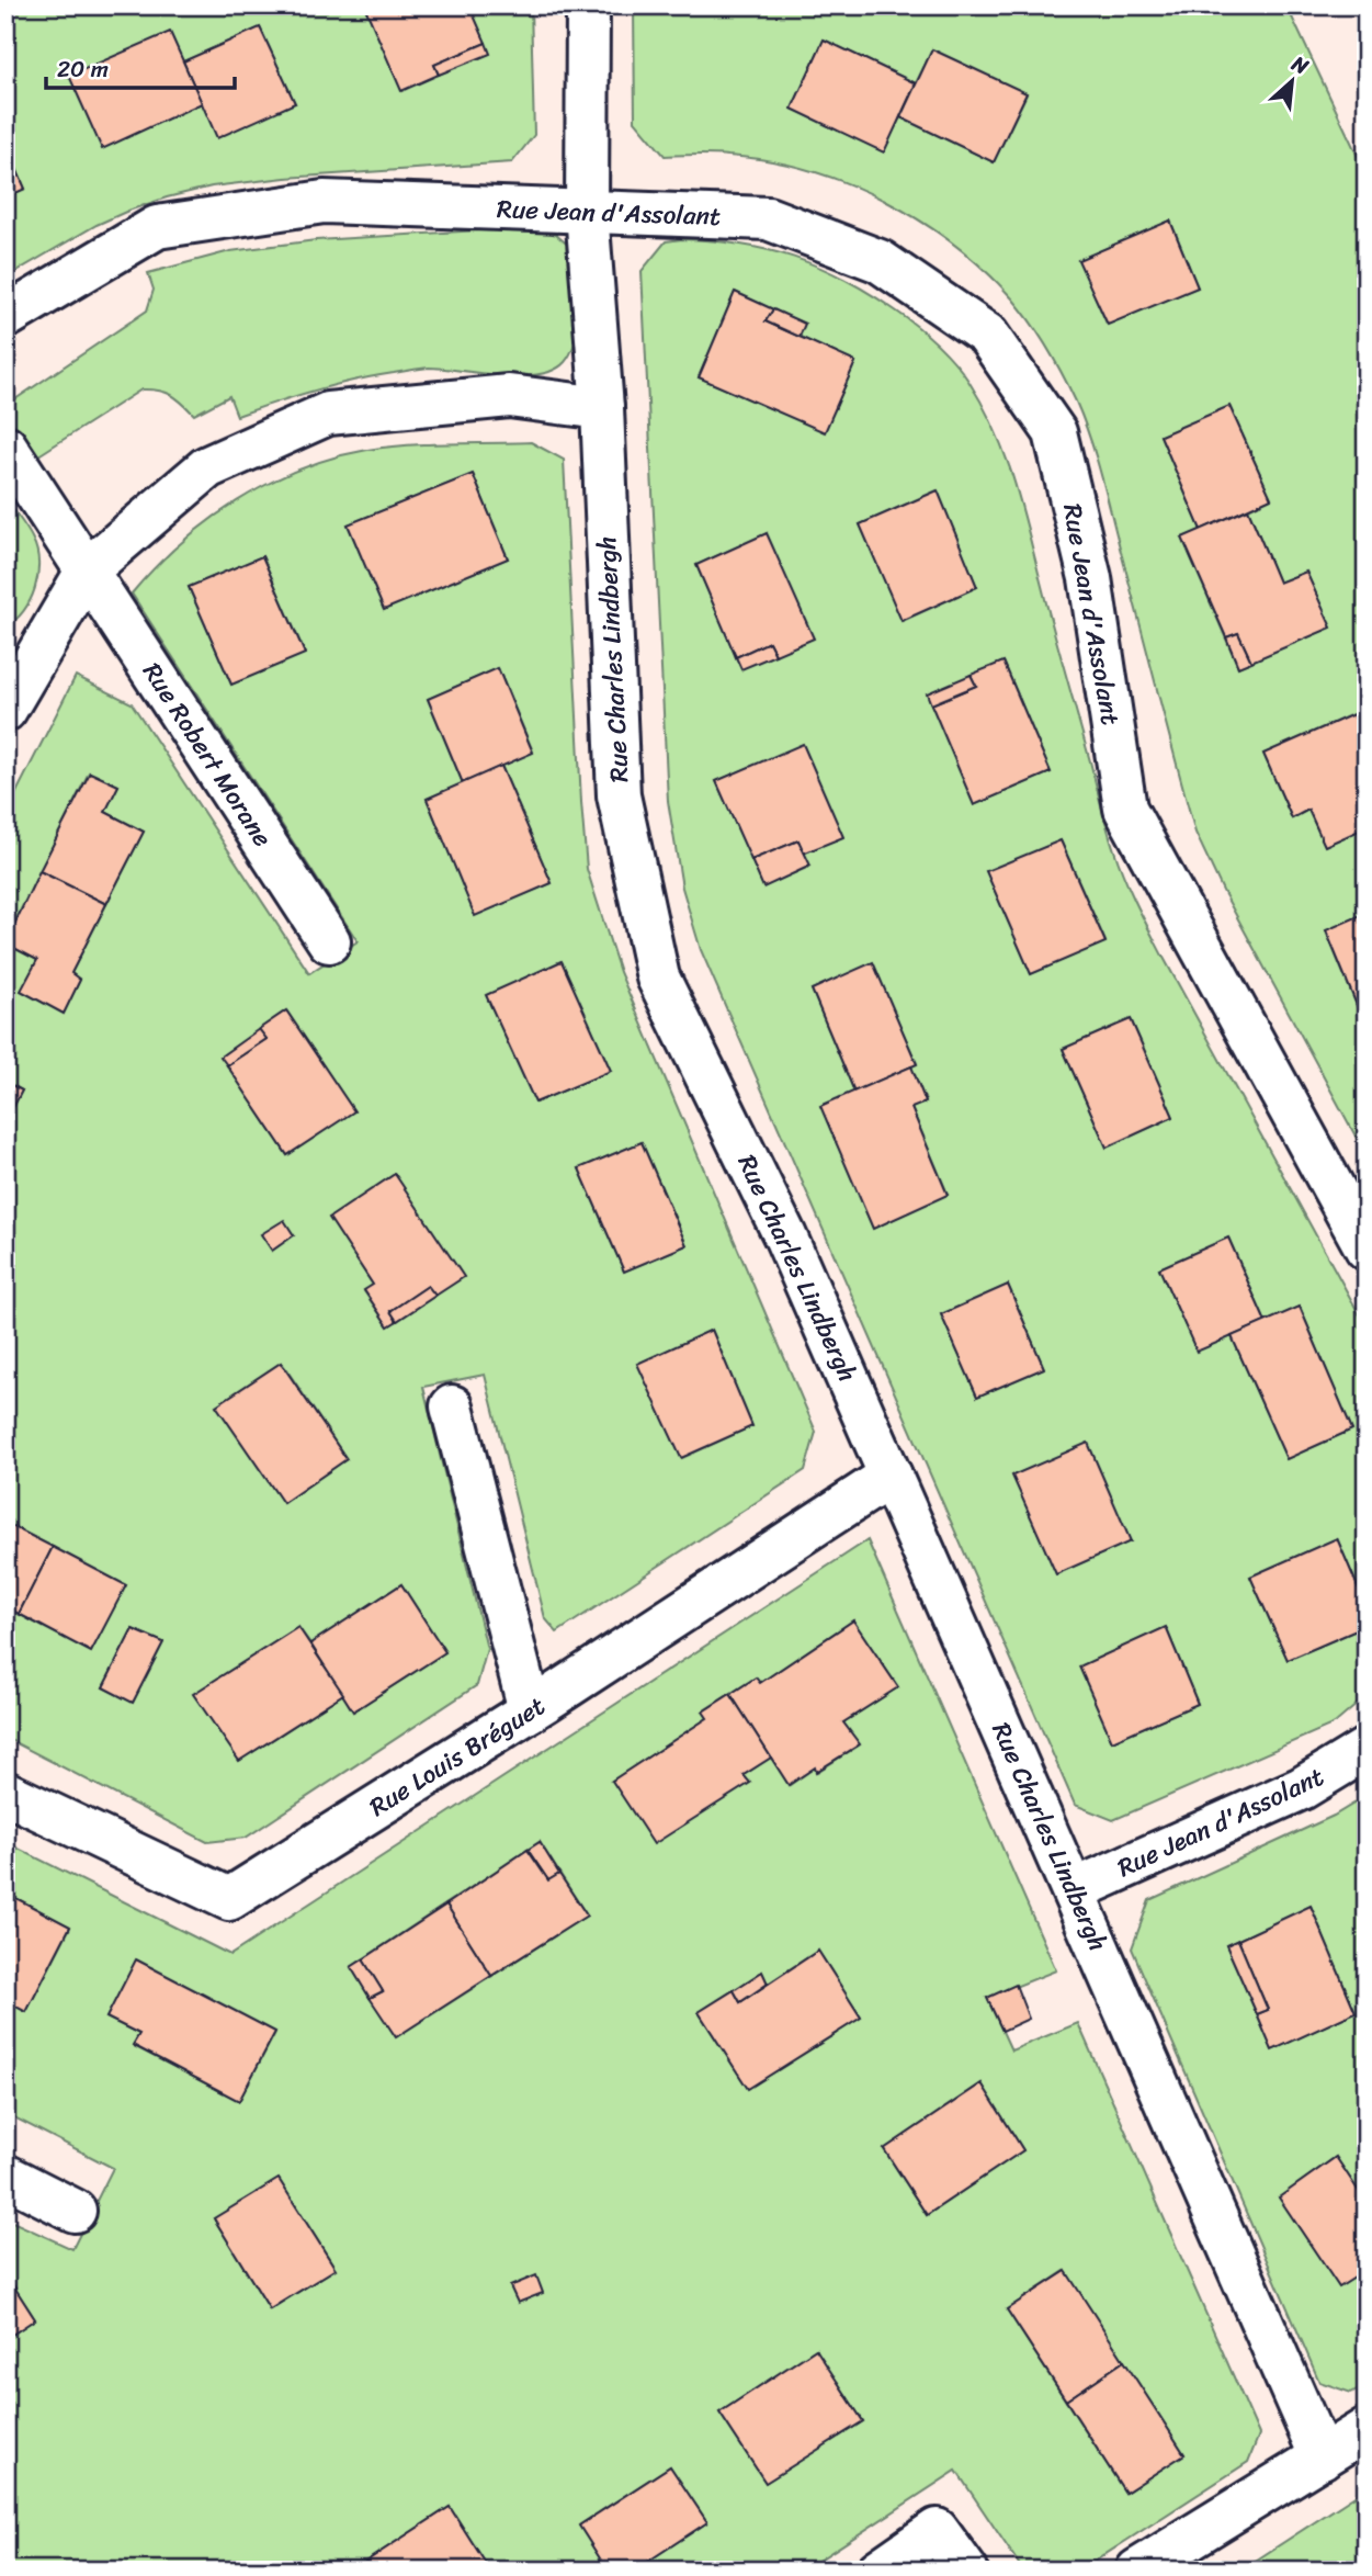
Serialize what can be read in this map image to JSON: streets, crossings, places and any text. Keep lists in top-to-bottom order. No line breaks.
{"streets":{"street":["Rue Jean d'Assolant","Rue Charles Lindbergh","Rue Robert Morane","Rue Louis Bréguet"]},"crossings":[["Rue Jean d'Assolant","Rue Charles Lindbergh"],["Rue Charles Lindbergh","Rue Louis Bréguet"]],"scale_bar":"20 m","north":"top right"}
